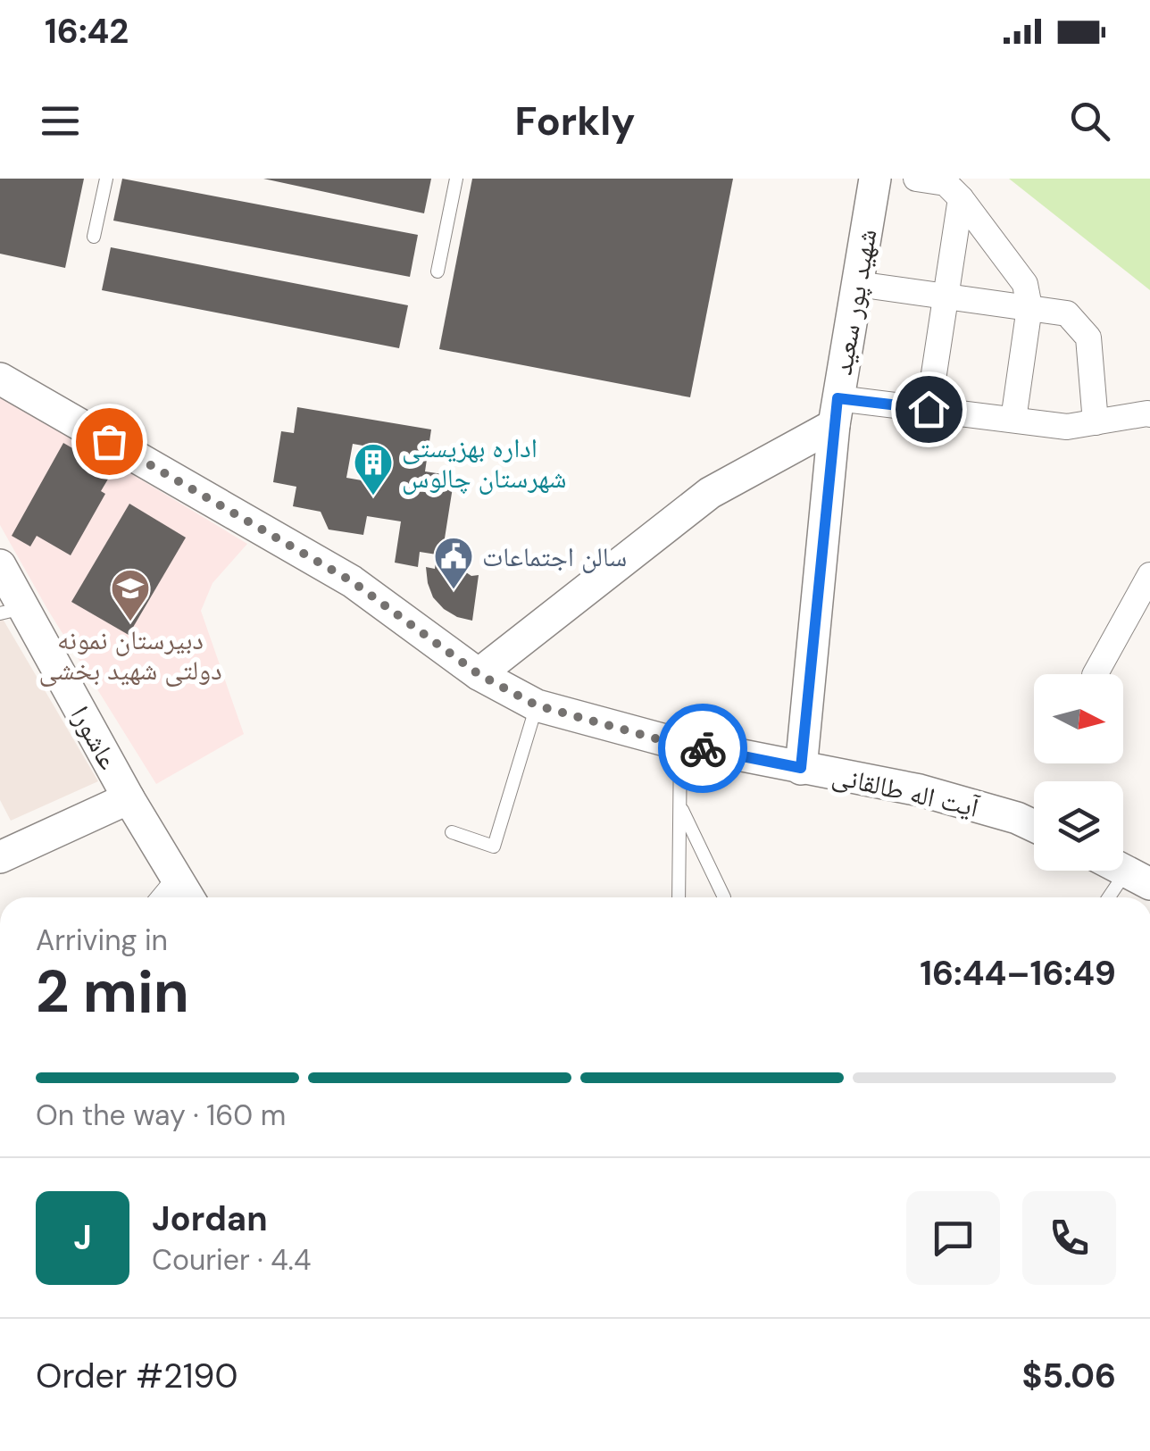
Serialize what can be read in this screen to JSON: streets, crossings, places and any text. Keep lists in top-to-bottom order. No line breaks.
{"streets":{"street":["شهید پور سعید","عاشورا","آیت اله طالقانی"]},"crossings":[["شهید پور سعید","آیت اله طالقانی"]],"places":{"building":["اداره بهزیستی شهرستان چالوس"],"public building":["سالن اجتماعات"],"school or university":["دبیرستان نمونه دولتی شهید بخشی"]},"north":"right","page":{"status":"16:42","header":"Forkly","heading":["2 min","Arriving in","16:44–16:49"],"panel":["Jordan","Courier · 4.4","Order #2190","$5.06"],"bar":"On the way · 160 m","round":"J"}}
